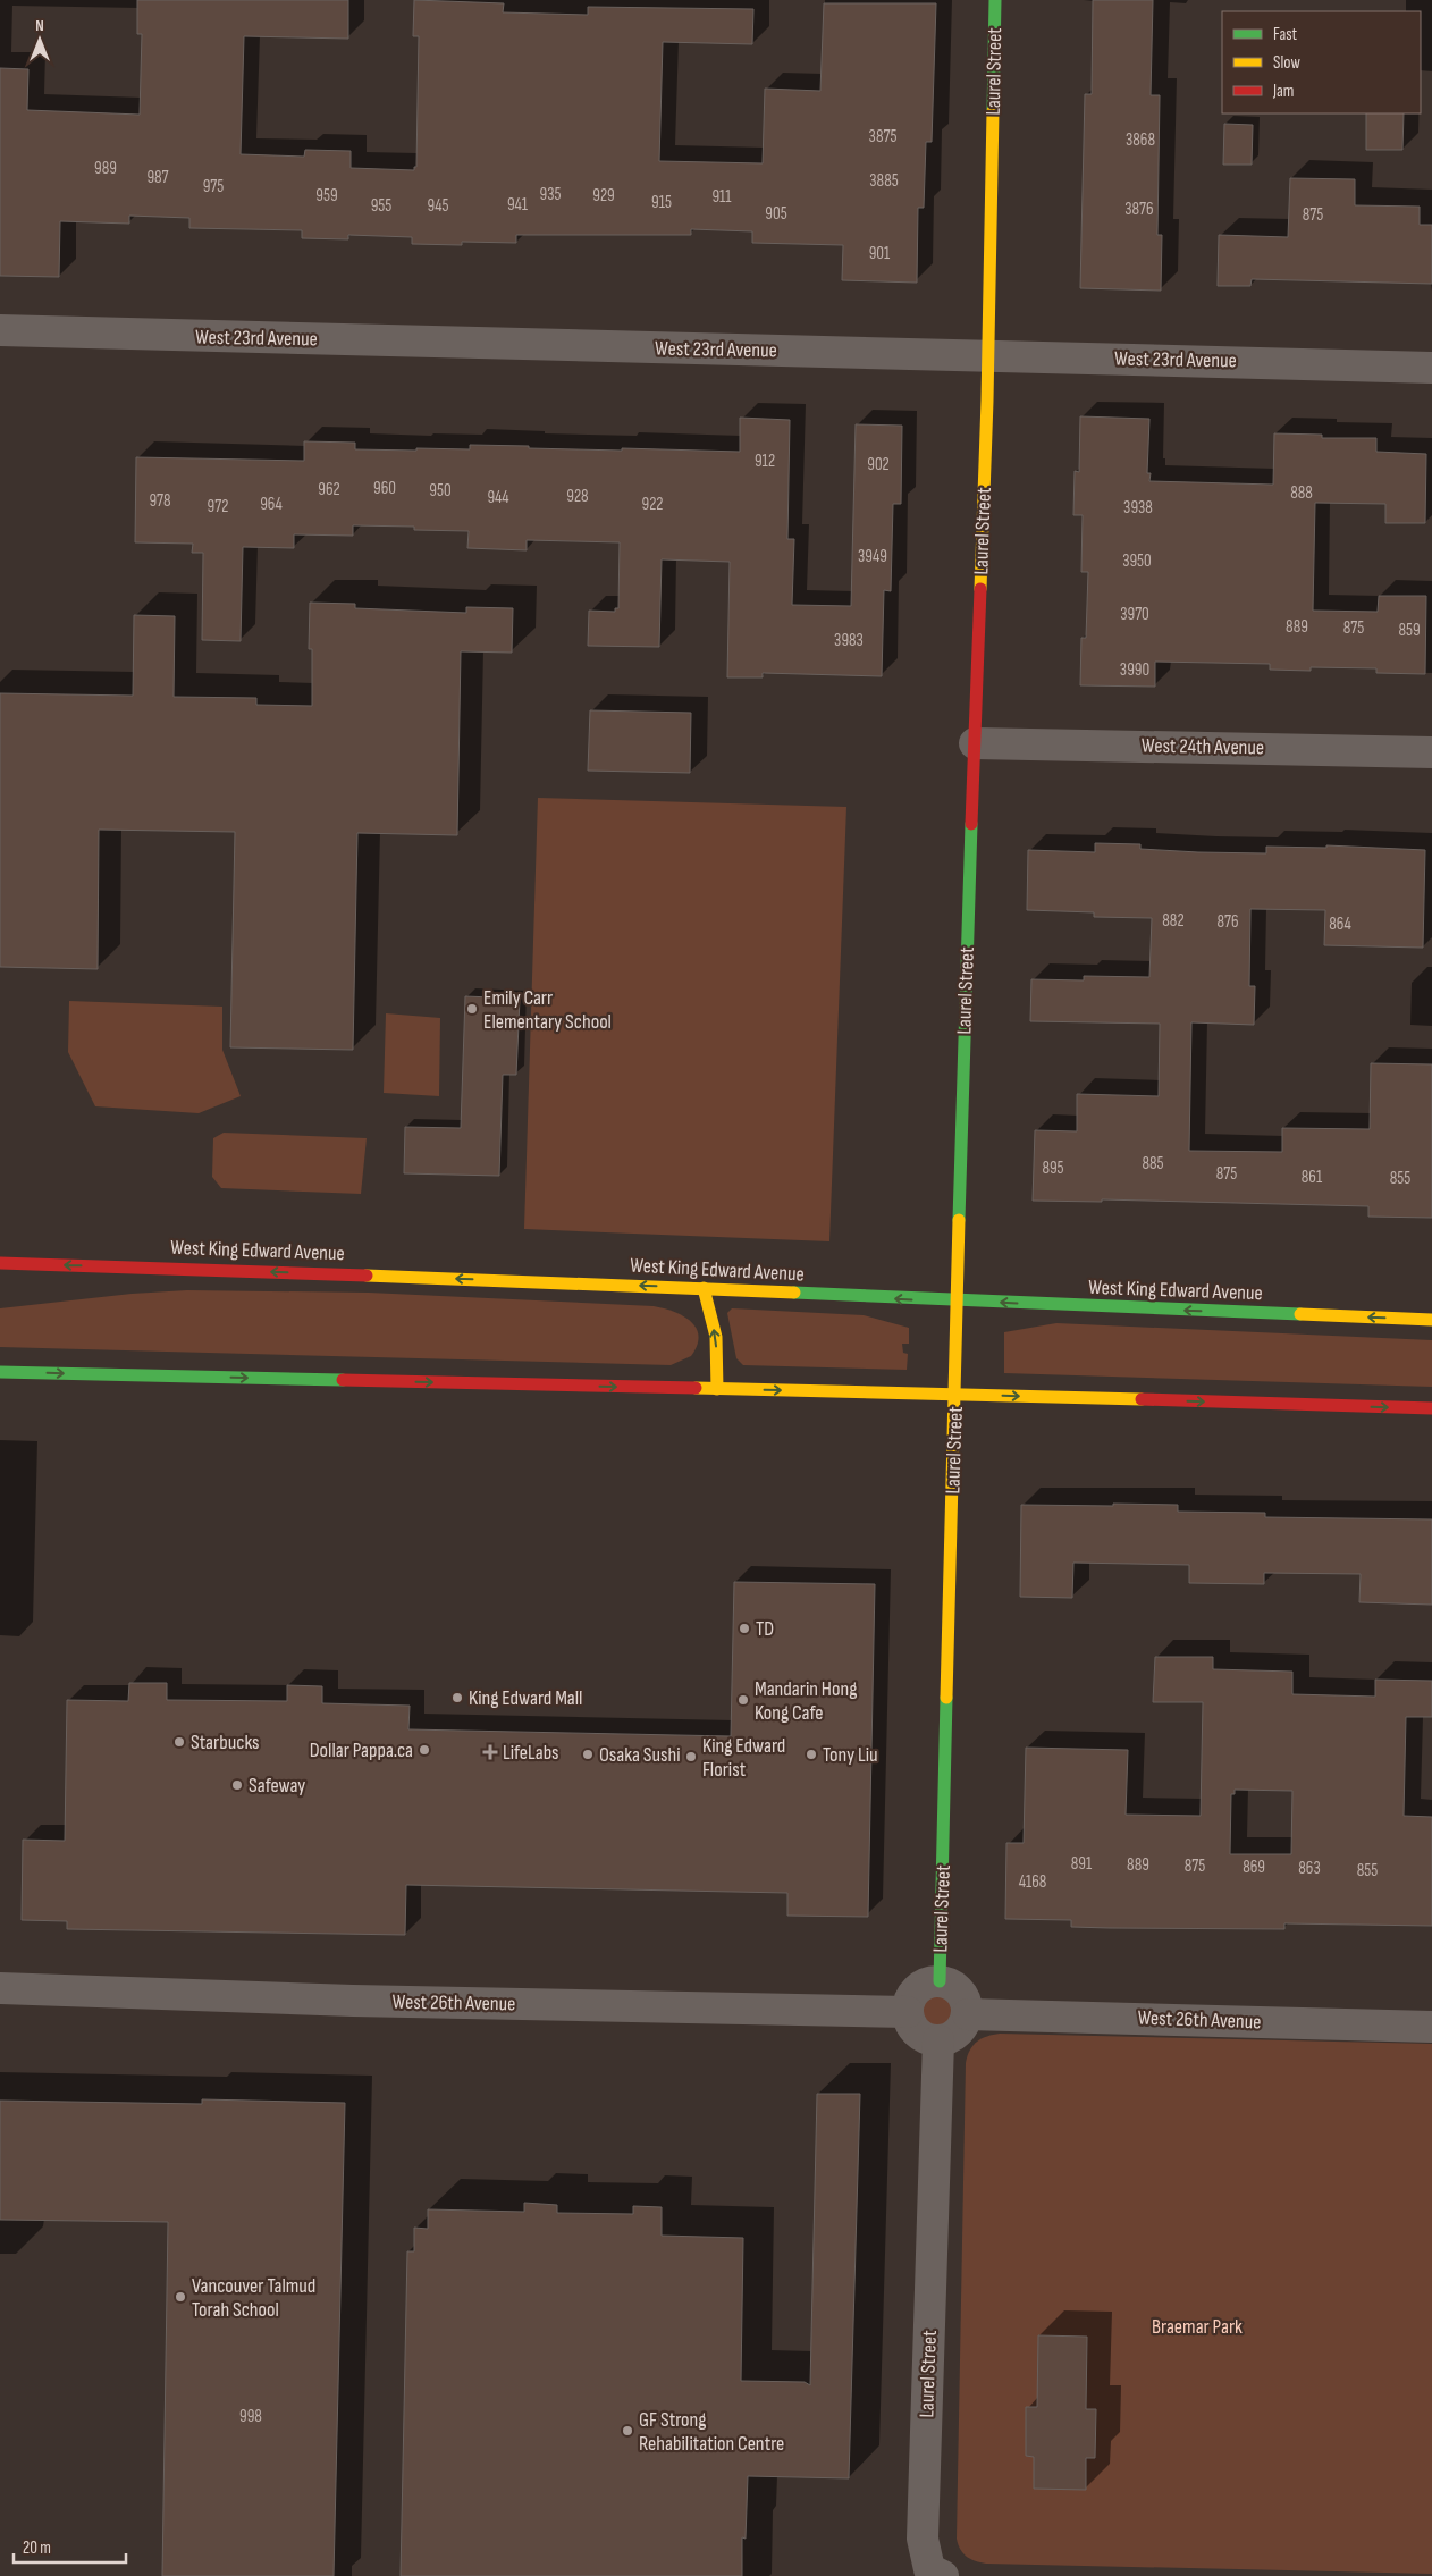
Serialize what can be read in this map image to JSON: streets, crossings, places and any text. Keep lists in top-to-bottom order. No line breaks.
{"streets":{"main road":["Laurel Street","West King Edward Avenue"],"street":["West 23rd Avenue","West 24th Avenue","West 26th Avenue"]},"crossings":[["Laurel Street","West 23rd Avenue"],["Laurel Street","West 24th Avenue"],["Laurel Street","West King Edward Avenue"],["Laurel Street","West 26th Avenue"]],"parks":["Braemar Park"],"places":{"other":["Emily Carr Elementary School","TD","King Edward Mall","Mandarin Hong Kong Cafe","Starbucks","Dollar Pappa.ca","Osaka Sushi","Tony Liu","King Edward Florist","Safeway","Vancouver Talmud Torah School","GF Strong Rehabilitation Centre"],"health":["LifeLabs"]},"house_numbers":["3875","3868","989","987","3885","975","935","959","929","911","915","941","955","945","3876","905","875","901","912","902","960","962","950","888","928","944","978","964","922","972","3938","3949","3950","3970","889","875","859","3983","3990","882","876","864","885","895","875","861","855","891","889","875","869","863","855","4168","998"],"legend":["Fast","Slow","Jam"],"scale_bar":"20 m","north":"top"}
